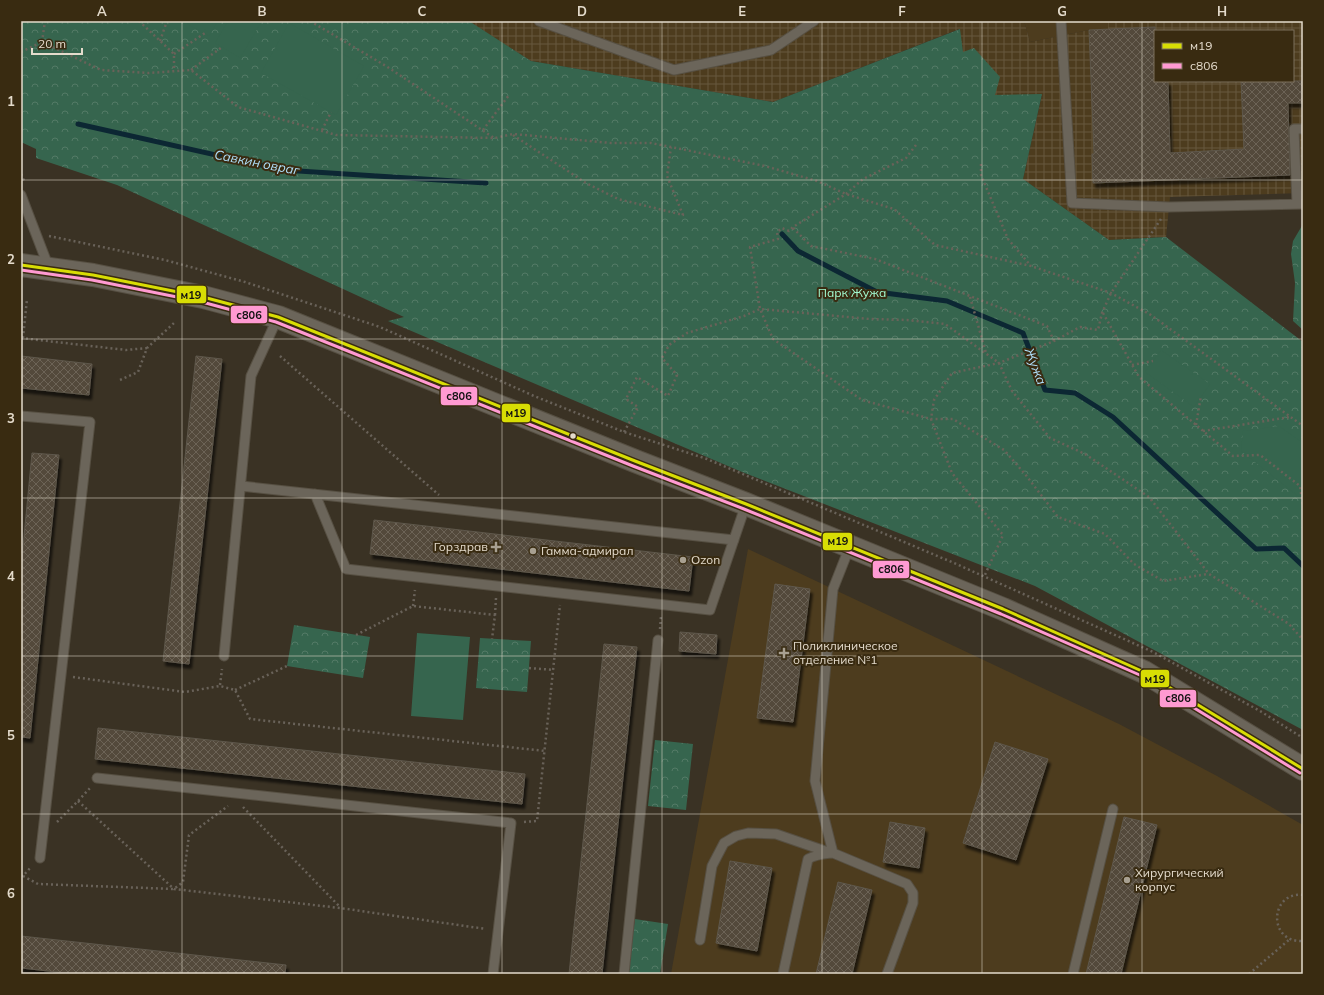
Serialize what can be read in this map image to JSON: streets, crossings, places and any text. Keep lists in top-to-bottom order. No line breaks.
{"water":["Савкин овраг","Жужа"],"parks":["Парк Жужа"],"places":{"health":["Горздрав","Поликлиническое отделение №1"],"other":["Гамма-адмирал","Ozon","Хирургический корпус"]},"lines":["transit line м19","transit line с806"],"legend":["м19","с806"],"scale_bar":"20 m","grid":{"columns":["A","B","C","D","E","F","G","H"],"rows":["1","2","3","4","5","6"]}}
